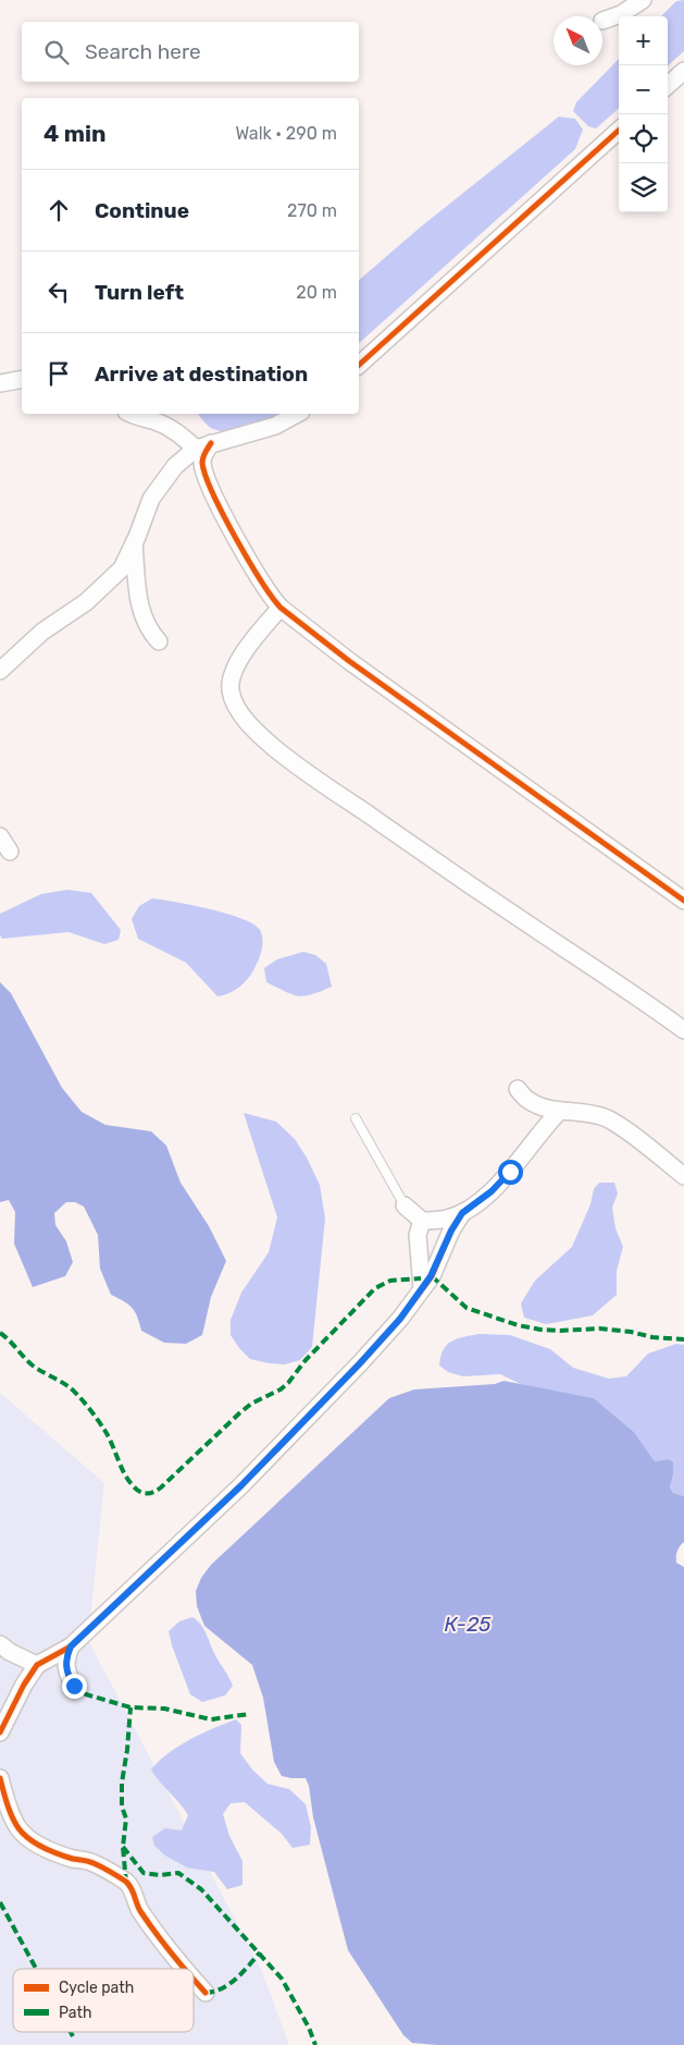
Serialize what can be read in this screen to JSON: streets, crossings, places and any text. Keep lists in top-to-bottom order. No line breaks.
{"water":["К-25"],"legend":["Cycle path","Path"],"north":"top left","page":{"map_buttons":["+","−"],"search":"Search here","heading":["4 min","Walk · 290 m"],"list":[["Continue","270 m"],["Turn left","20 m"],"Arrive at destination"]}}
